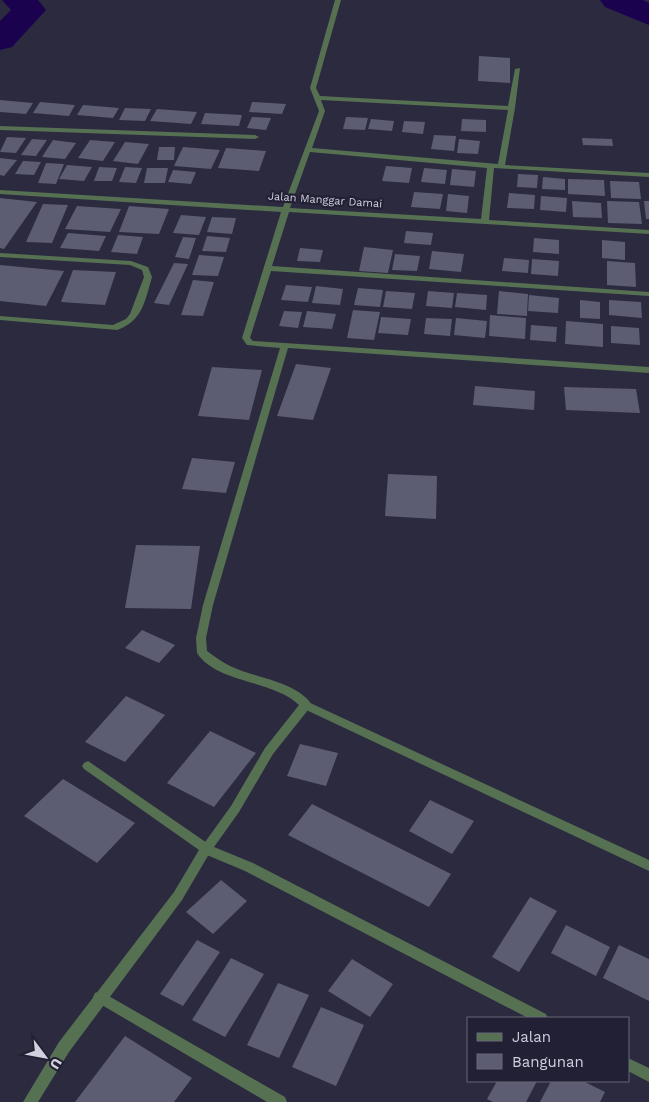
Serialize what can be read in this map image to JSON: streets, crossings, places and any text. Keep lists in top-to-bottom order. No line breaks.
{"streets":{"street":["Jalan Manggar Damai"]},"legend":["Jalan","Bangunan"],"north":"bottom right"}
